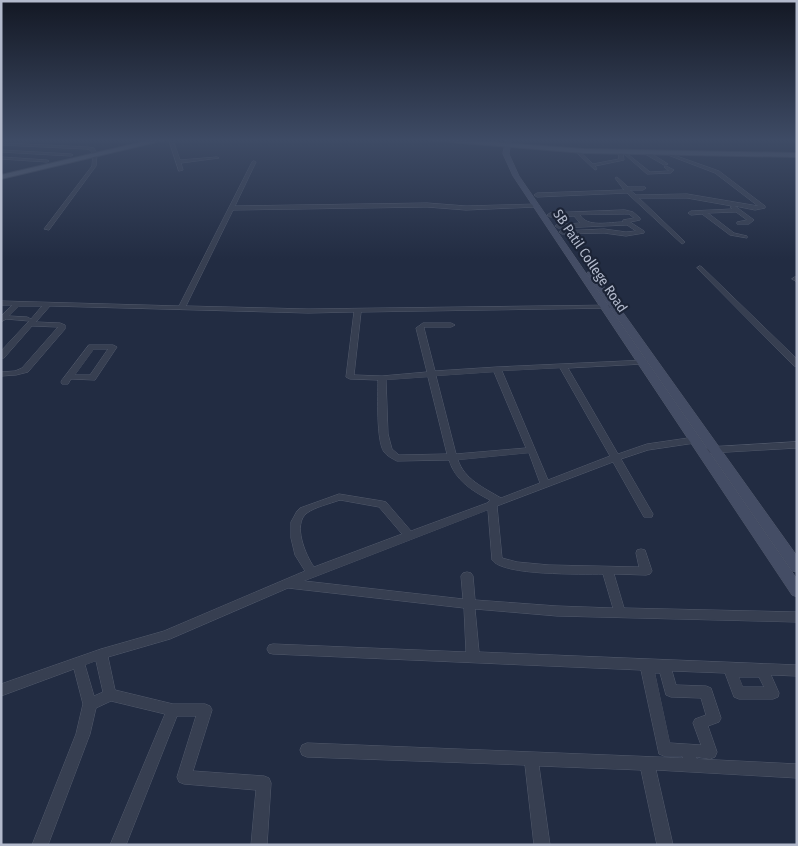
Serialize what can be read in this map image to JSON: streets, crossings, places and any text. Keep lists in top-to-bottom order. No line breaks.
{"streets":{"street":["SB Patil College Road"]}}
